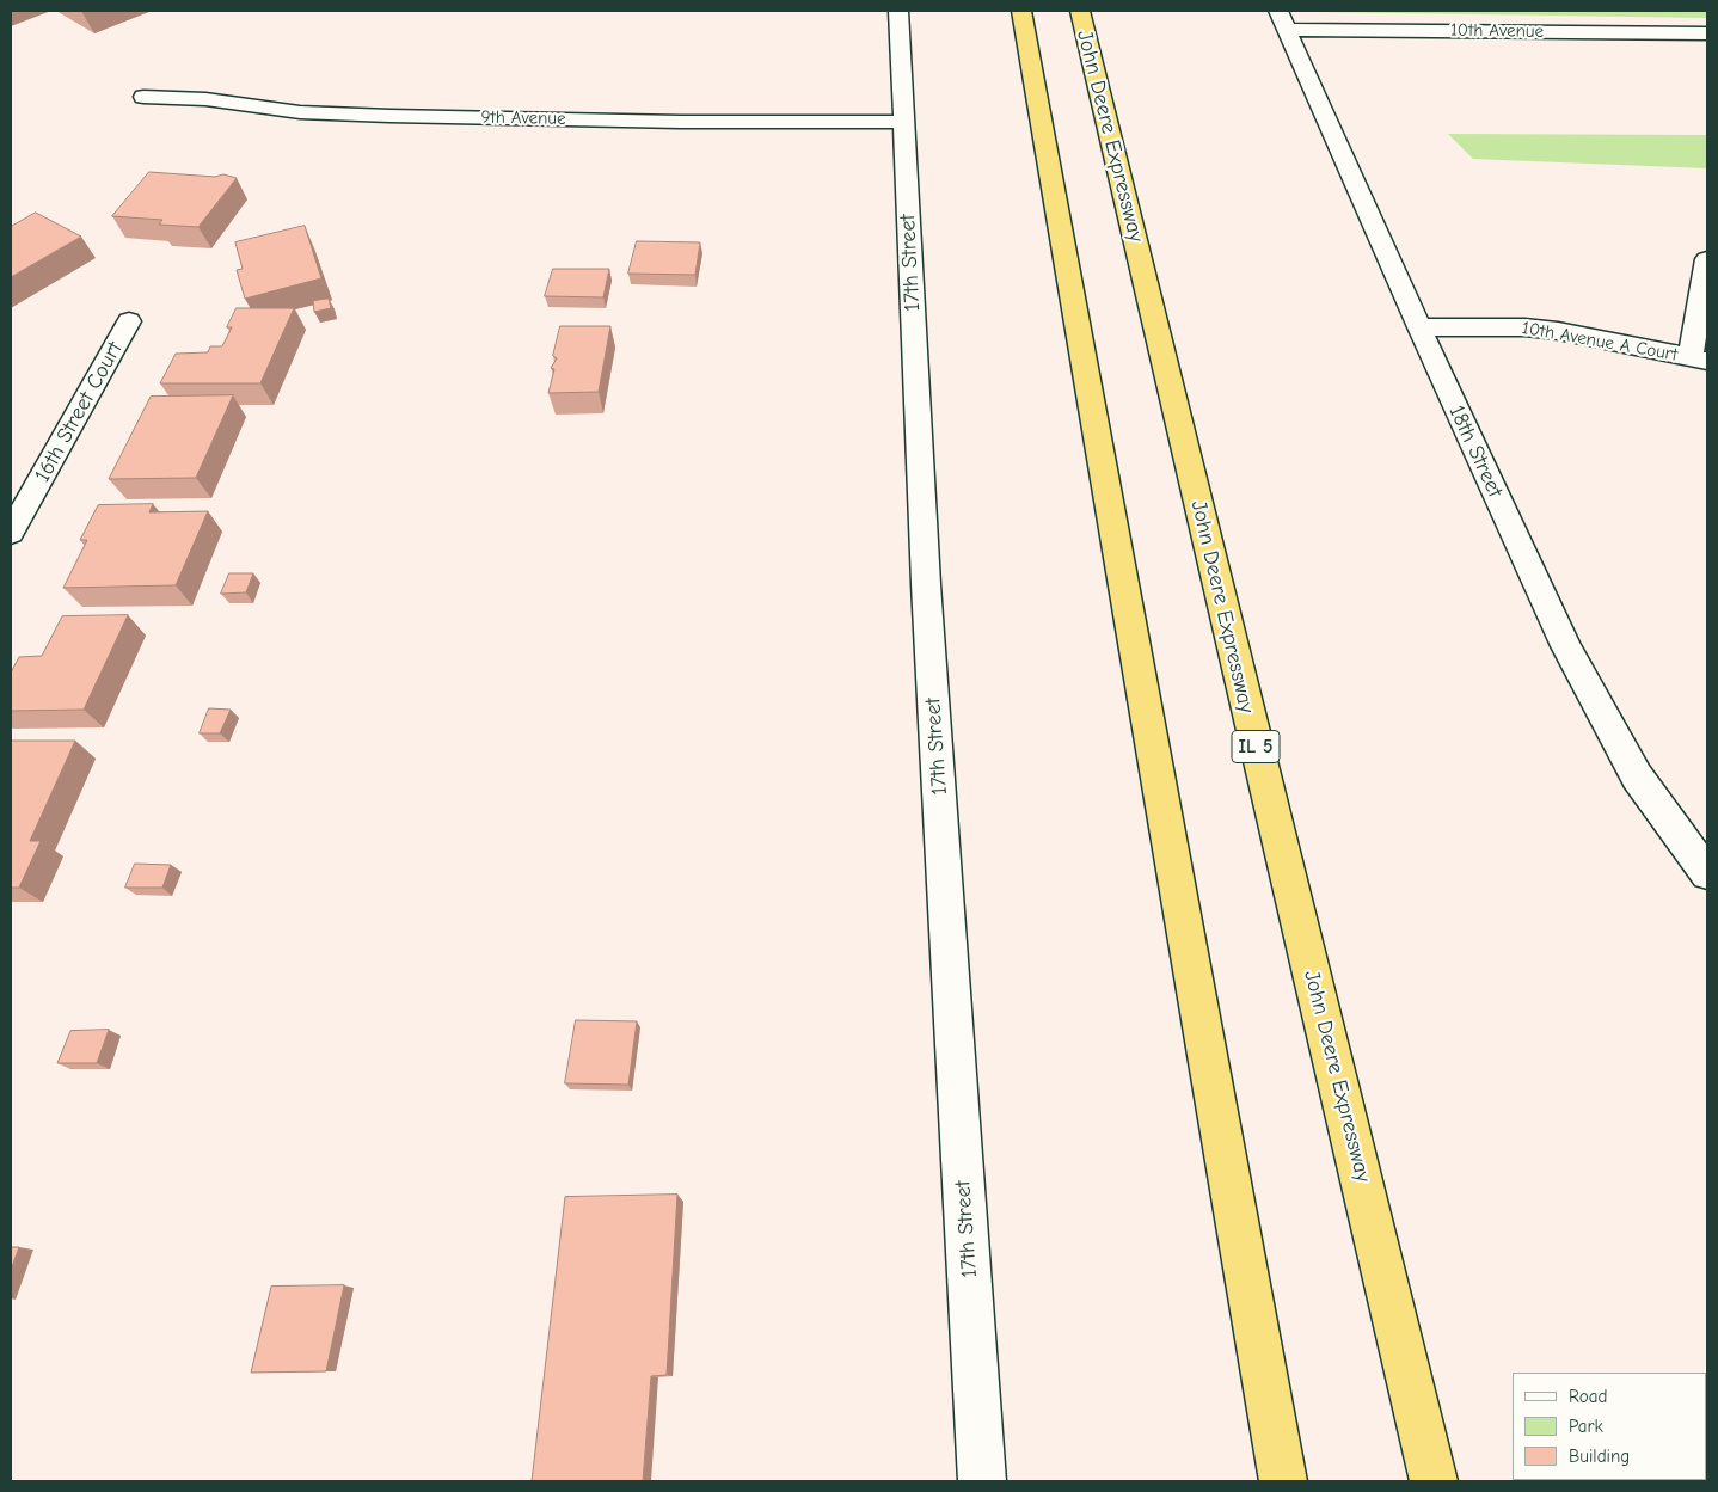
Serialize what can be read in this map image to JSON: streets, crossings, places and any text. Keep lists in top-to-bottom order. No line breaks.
{"streets":{"highway":["John Deere Expressway","IL 5"],"street":["10th Avenue","9th Avenue","17th Street","10th Avenue A Court","16th Street Court","18th Street"]},"crossings":[["10th Avenue","18th Street"],["9th Avenue","17th Street"],["10th Avenue A Court","18th Street"]],"legend":["Road","Park","Building"]}
